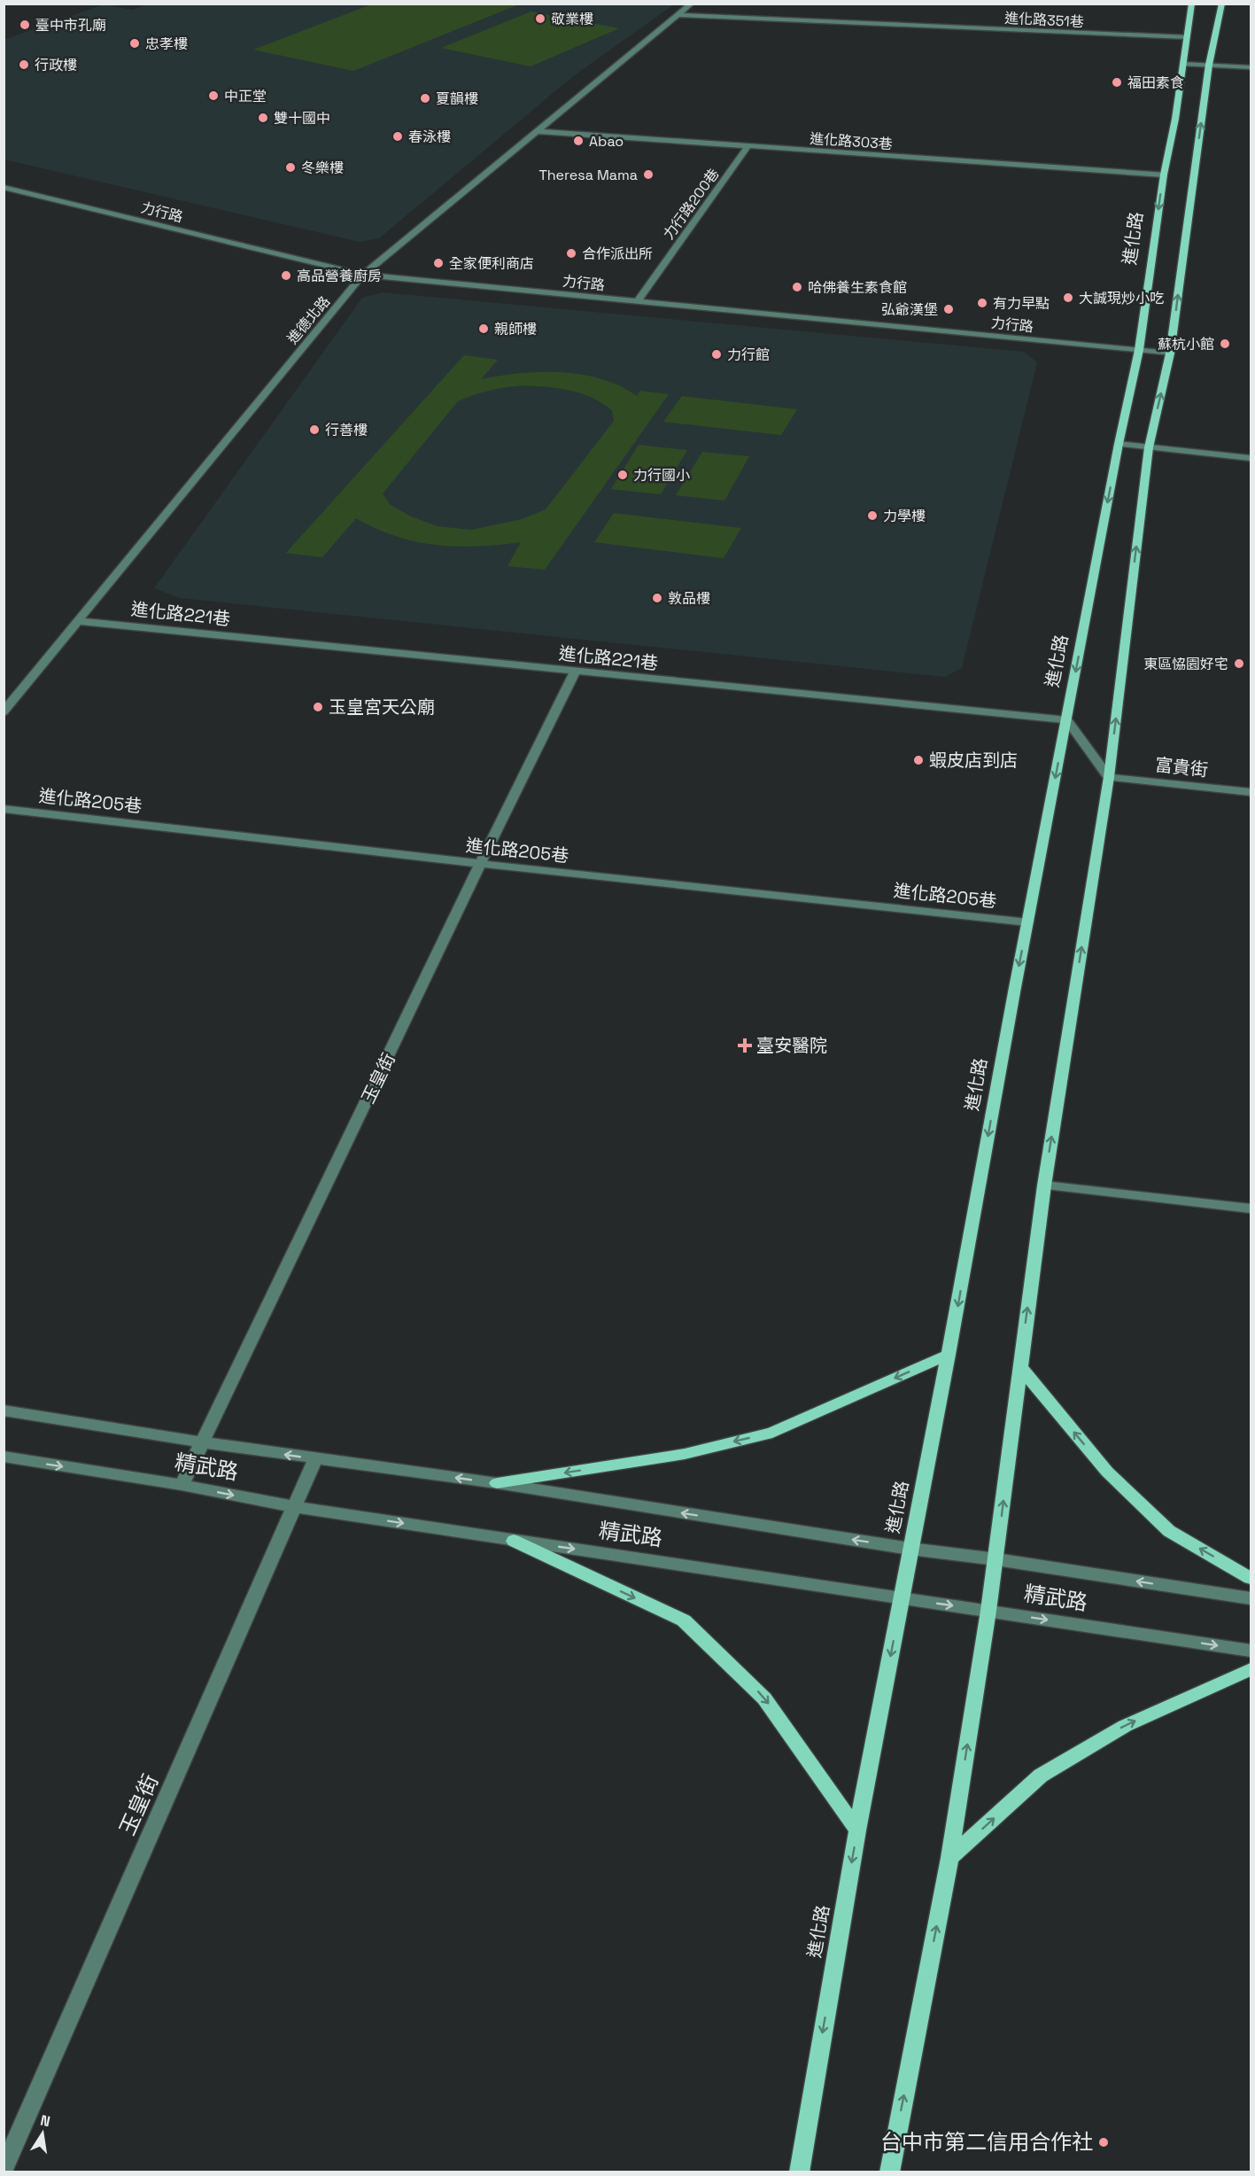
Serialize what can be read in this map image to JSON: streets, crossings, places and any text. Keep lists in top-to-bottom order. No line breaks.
{"streets":{"main road":["進化路"],"street":["進化路351巷","進化路303巷","力行路200巷","力行路","進德北路","進化路221巷","富貴街","進化路205巷","玉皇街","精武路"]},"crossings":[["進化路351巷","進化路"],["進化路351巷","進德北路"],["進化路303巷","力行路200巷"],["進化路303巷","進化路"],["進化路303巷","進德北路"],["力行路200巷","力行路"],["力行路","進化路"],["力行路","進德北路"],["進化路","進化路221巷"],["進化路","進化路205巷"],["進化路","精武路"],["進德北路","進化路221巷"],["進化路221巷","玉皇街"],["進化路205巷","玉皇街"],["玉皇街","精武路"]],"places":{"other":["敬業樓","臺中市孔廟","忠孝樓","行政樓","福田素食","中正堂","夏韻樓","雙十國中","春泳樓","Abao","冬樂樓","Theresa Mama","合作派出所","全家便利商店","高品營養廚房","哈佛養生素食館","大誠現炒小吃","有力早點","弘爺漢堡","親師樓","蘇杭小館","力行館","行善樓","力行國小","力學樓","敦品樓","東區恊園好宅","玉皇宮天公廟","蝦皮店到店","台中市第二信用合作社"],"health":["臺安醫院"]},"north":"top"}
